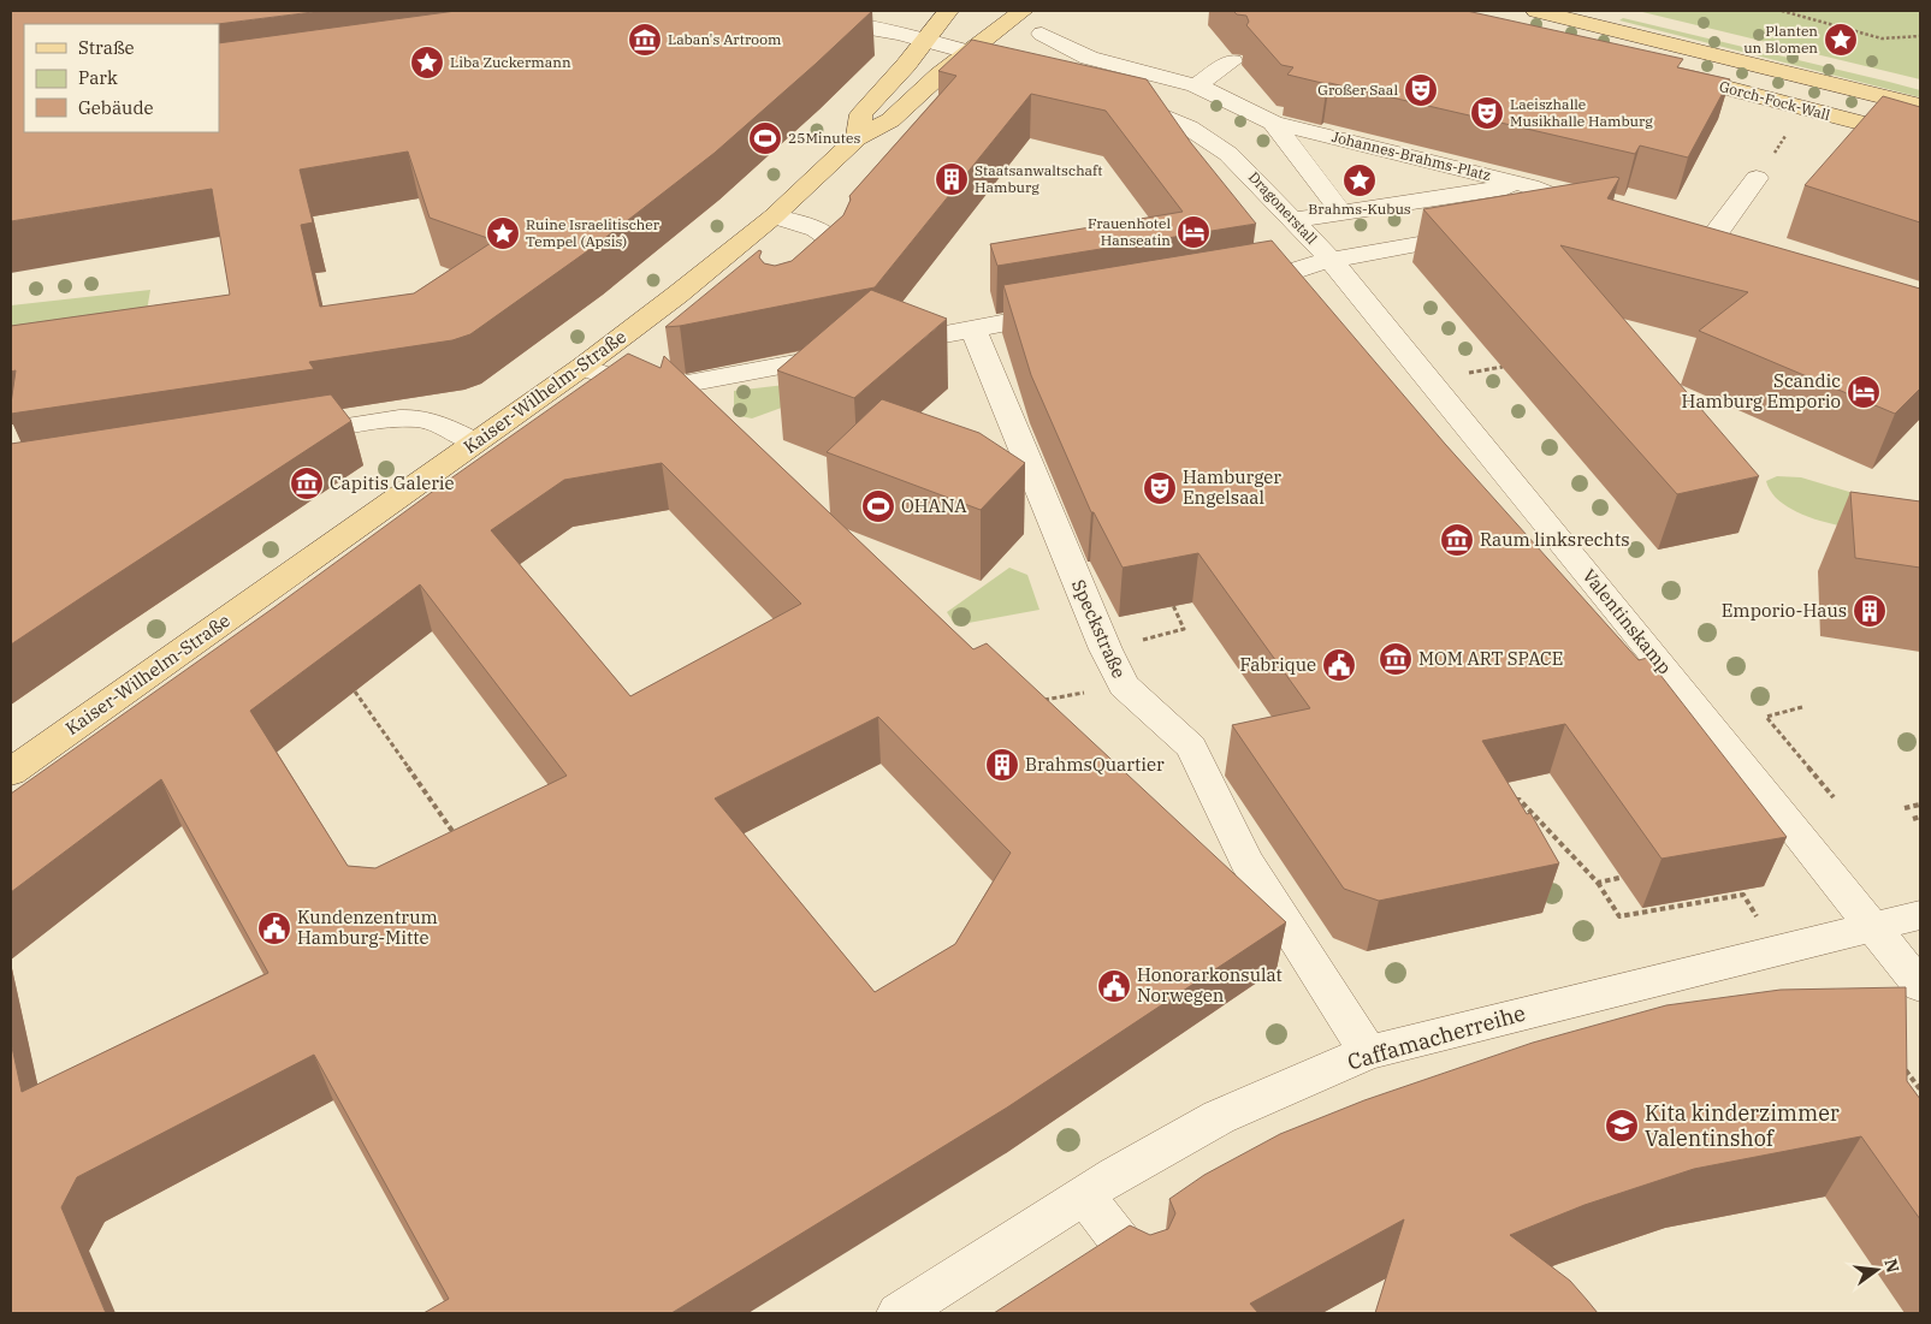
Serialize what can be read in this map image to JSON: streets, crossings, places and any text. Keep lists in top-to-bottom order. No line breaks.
{"streets":{"main road":["Gorch-Fock-Wall","Kaiser-Wilhelm-Straße"],"street":["Johannes-Brahms-Platz","Dragonerstall","Valentinskamp","Speckstraße","Caffamacherreihe"]},"crossings":[["Dragonerstall","Valentinskamp"],["Valentinskamp","Caffamacherreihe"],["Speckstraße","Caffamacherreihe"]],"places":{"museum":["Laban's Artroom","Capitis Galerie","Raum linksrechts","MOM ART SPACE"],"place":["Planten un Blomen","Liba Zuckermann","Brahms-Kubus","Ruine Israelitischer Tempel (Apsis)"],"theatre":["Großer Saal","Laeiszhalle Musikhalle Hamburg","Hamburger Engelsaal"],"sports":["25Minutes","OHANA"],"building":["Staatsanwaltschaft Hamburg","Emporio-Haus","BrahmsQuartier"],"hotel":["Frauenhotel Hanseatin","Scandic Hamburg Emporio"],"public building":["Fabrique","Kundenzentrum Hamburg-Mitte","Honorarkonsulat Norwegen"],"school or university":["Kita kinderzimmer Valentinshof"]},"legend":["Straße","Park","Gebäude"],"north":"right"}
